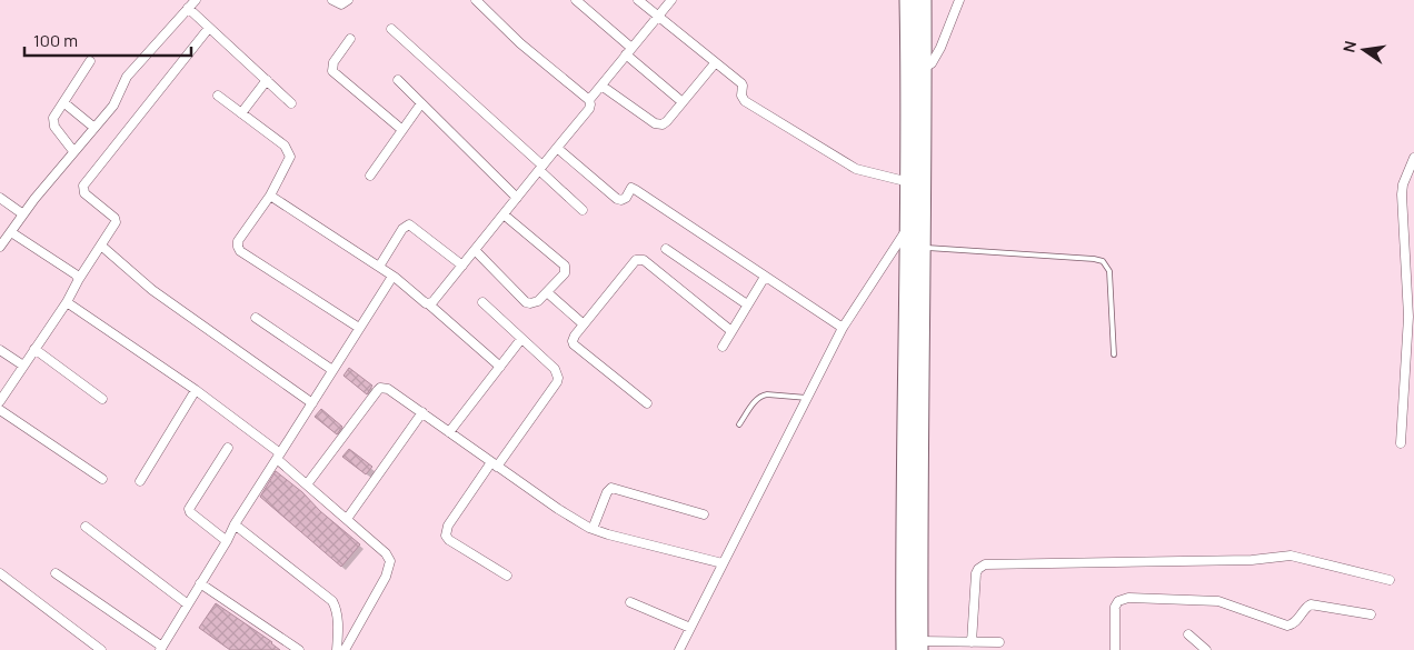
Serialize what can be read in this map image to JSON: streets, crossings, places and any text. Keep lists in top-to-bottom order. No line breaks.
{"scale_bar":"100 m","north":"left"}
